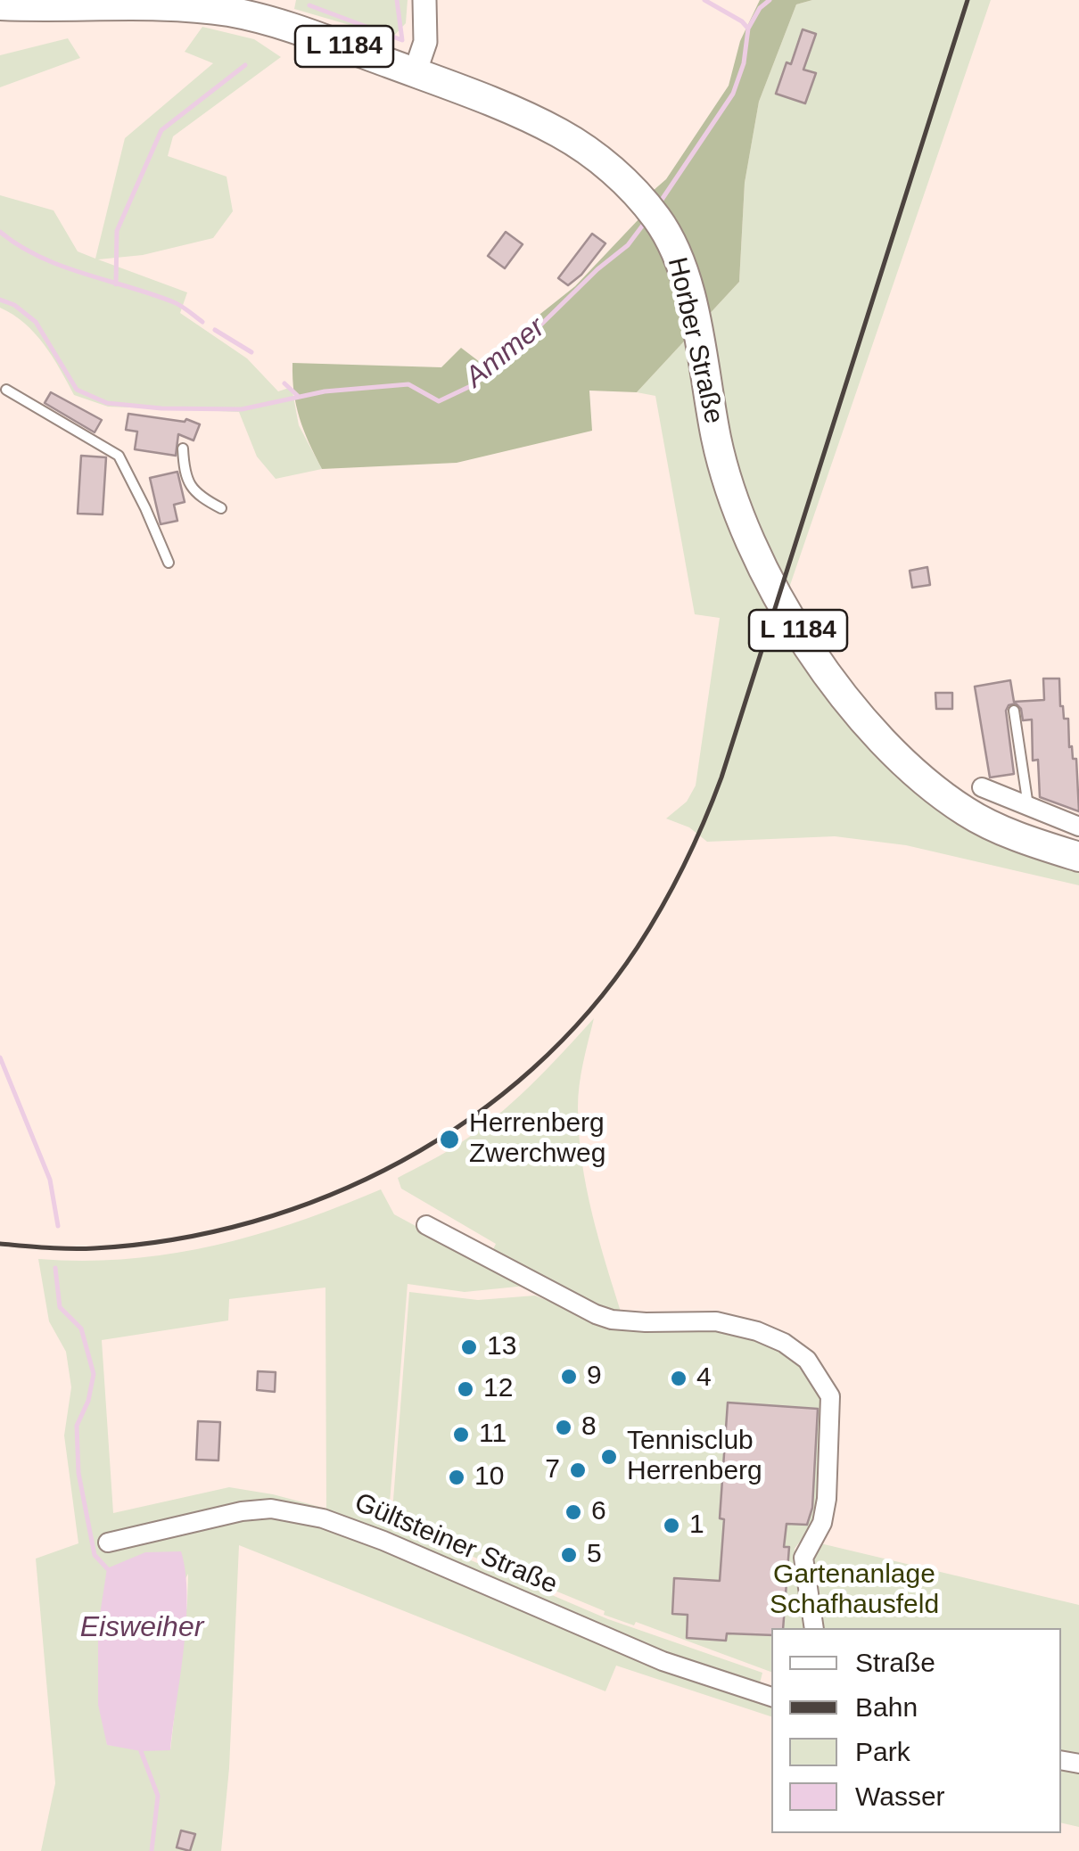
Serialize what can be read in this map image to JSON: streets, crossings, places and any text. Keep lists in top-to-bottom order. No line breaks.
{"streets":{"main road":["L 1184","Horber Straße"],"street":["Gültsteiner Straße"]},"water":["Ammer","Eisweiher"],"parks":["Gartenanlage Schafhausfeld"],"places":["Herrenberg Zwerchweg","13","9","4","12","8","11","Tennisclub Herrenberg","7","10","6","1","5"],"legend":["Straße","Bahn","Park","Wasser"]}
